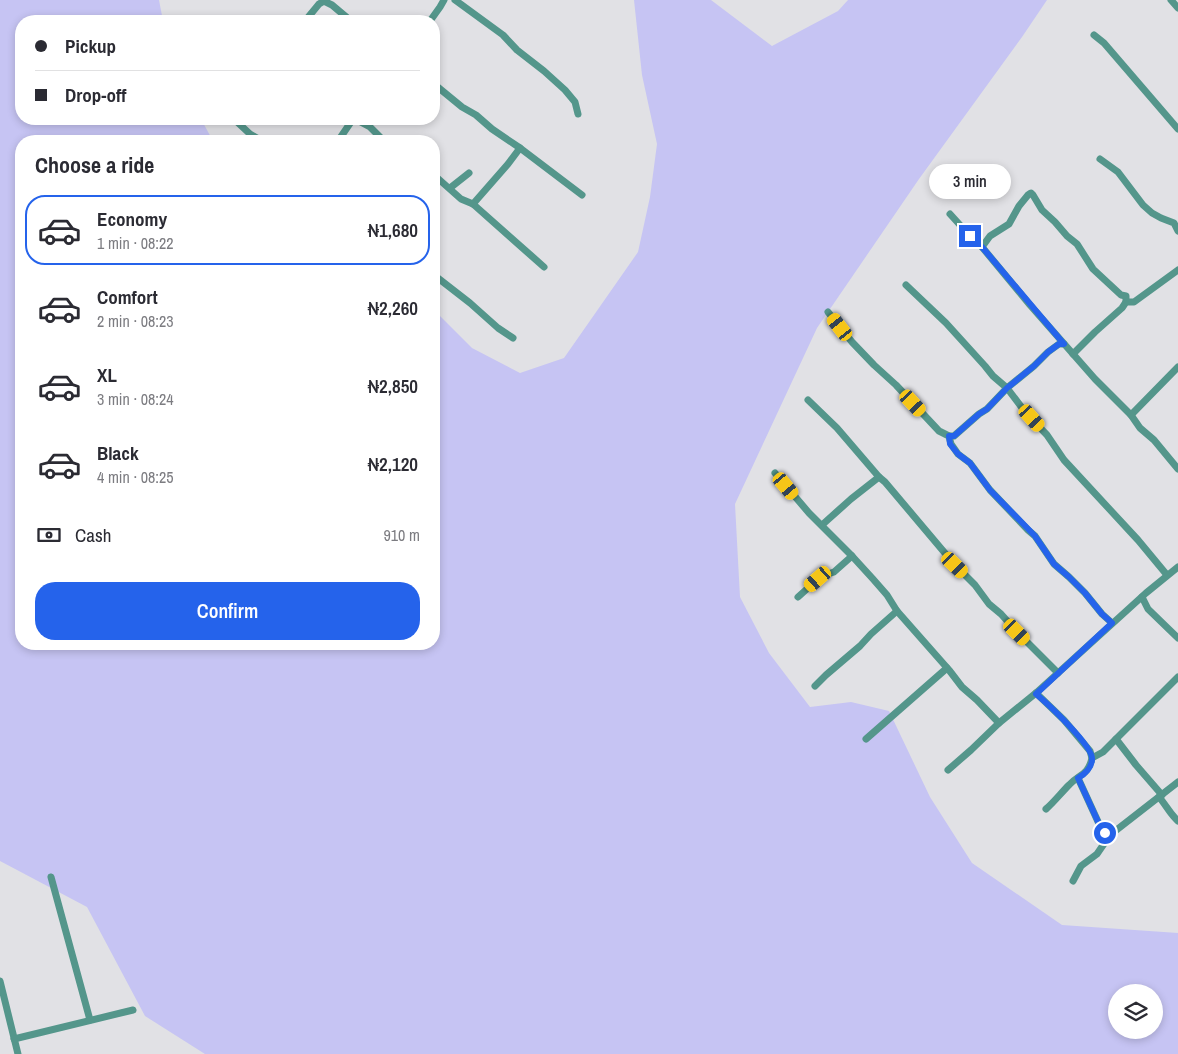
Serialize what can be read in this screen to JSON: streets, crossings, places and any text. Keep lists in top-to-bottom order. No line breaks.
{"page":{"banner":["Pickup","Drop-off"],"heading":"Choose a ride","bubble":"3 min","list":[{"name":"Economy","note":"1 min · 08:22","value":"₦1,680"},{"name":"Comfort","note":"2 min · 08:23","value":"₦2,260"},{"name":"XL","note":"3 min · 08:24","value":"₦2,850"},{"name":"Black","note":"4 min · 08:25","value":"₦2,120"}],"pay":["Cash","910 m"],"buttons":"Confirm"}}
